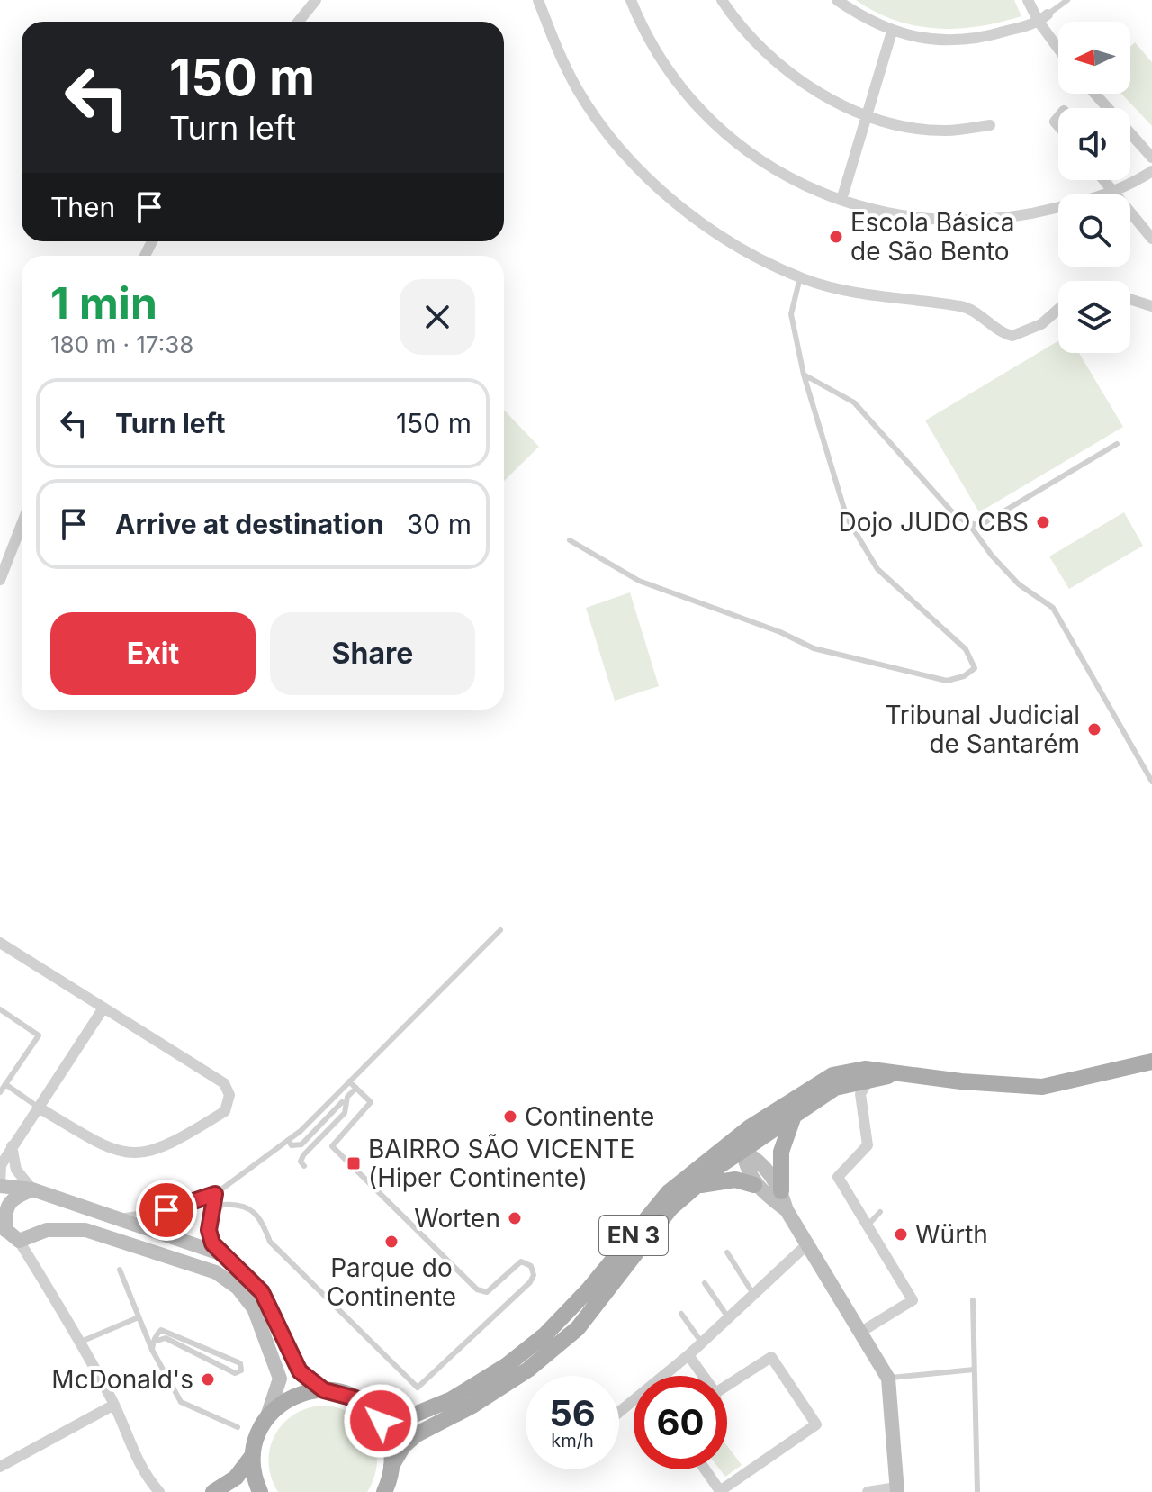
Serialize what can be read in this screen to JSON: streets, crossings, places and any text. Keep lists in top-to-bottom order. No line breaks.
{"streets":{"main road":["EN 3"]},"places":{"other":["Escola Básica de São Bento","Dojo JUDO CBS","Tribunal Judicial de Santarém","Continente","Worten","Würth","Parque do Continente","McDonald's"],"transit":["BAIRRO SÃO VICENTE (Hiper Continente)"]},"north":"left","page":{"turn":["150 m","Turn left"],"then":"Then","heading":["1 min","180 m · 17:38"],"list":[{"name":"Turn left","value":"150 m"},{"name":"Arrive at destination","value":"30 m"}],"buttons":["Exit","Share"],"speed":"56 km/h","limit":"60"}}
